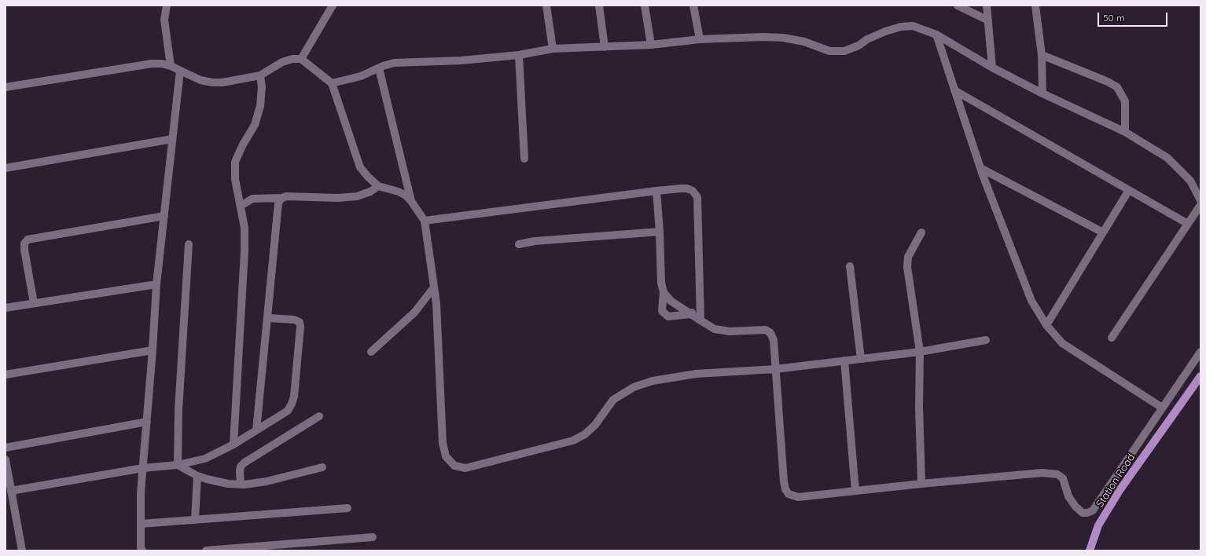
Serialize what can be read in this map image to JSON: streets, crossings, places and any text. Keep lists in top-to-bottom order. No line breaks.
{"streets":{"main road":["Station Road"]},"scale_bar":"50 m"}
